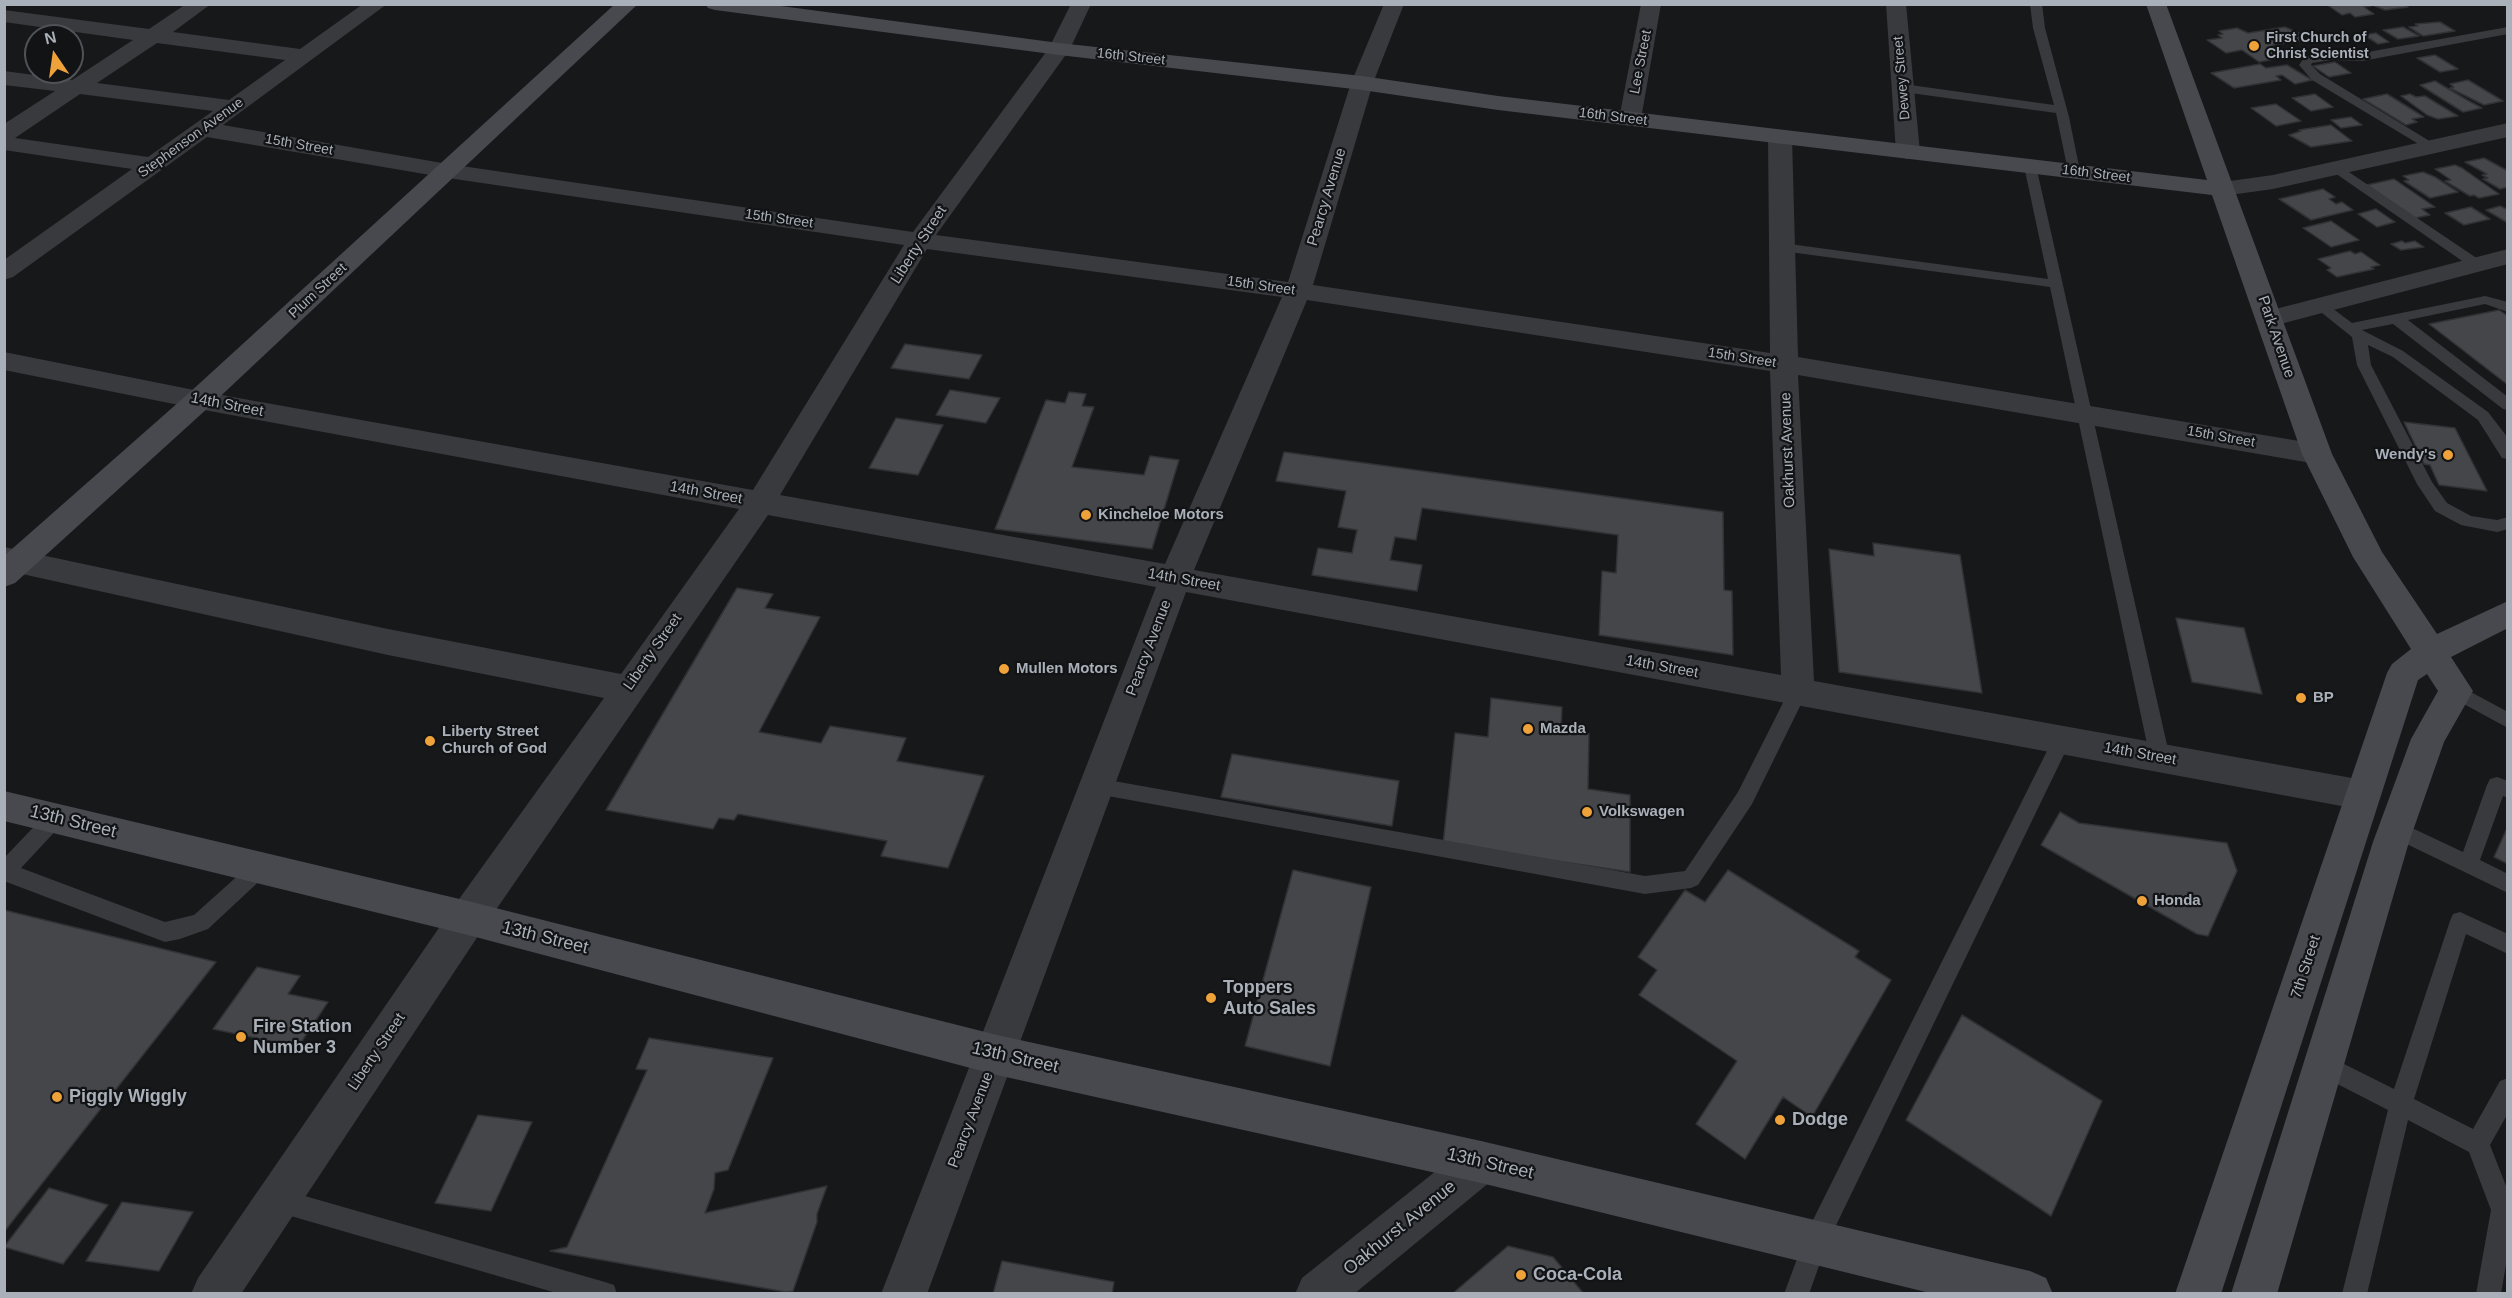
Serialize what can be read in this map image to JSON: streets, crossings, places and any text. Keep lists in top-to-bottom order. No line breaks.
{"streets":{"street":["16th Street","Lee Street","Dewey Street","Stephenson Avenue","15th Street","Pearcy Avenue","Liberty Street","Plum Street","Park Avenue","14th Street","Oakhurst Avenue","13th Street","7th Street"]},"crossings":[["16th Street","Lee Street"],["16th Street","Dewey Street"],["16th Street","Pearcy Avenue"],["16th Street","Liberty Street"],["16th Street","Park Avenue"],["16th Street","Oakhurst Avenue"],["Stephenson Avenue","15th Street"],["15th Street","Pearcy Avenue"],["15th Street","Liberty Street"],["15th Street","Plum Street"],["15th Street","Park Avenue"],["15th Street","Oakhurst Avenue"],["Pearcy Avenue","14th Street"],["Pearcy Avenue","13th Street"],["Liberty Street","14th Street"],["Liberty Street","13th Street"],["Plum Street","14th Street"],["Park Avenue","7th Street"],["14th Street","Oakhurst Avenue"],["14th Street","7th Street"],["Oakhurst Avenue","13th Street"]],"places":["First Church of Christ Scientist","Wendy's","Kincheloe Motors","Mullen Motors","BP","Mazda","Liberty Street Church of God","Volkswagen","Honda","Toppers Auto Sales","Fire Station Number 3","Piggly Wiggly","Dodge","Coca-Cola"],"north":"top"}
